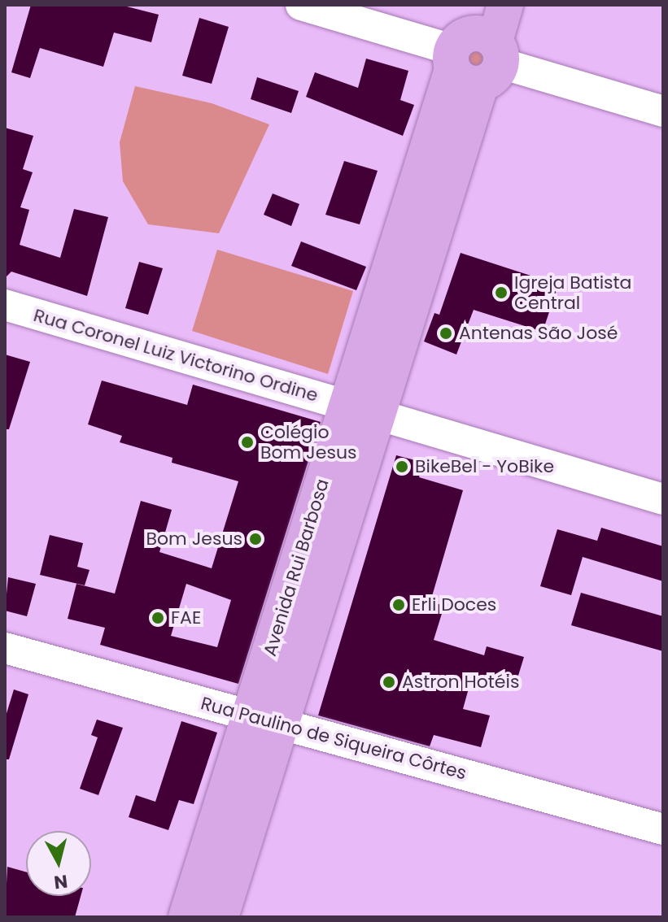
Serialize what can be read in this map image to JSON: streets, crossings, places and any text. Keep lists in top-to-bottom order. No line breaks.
{"streets":{"main road":["Avenida Rui Barbosa"],"street":["Rua Coronel Luiz Victorino Ordine","Rua Paulino de Siqueira Côrtes"]},"crossings":[["Rua Coronel Luiz Victorino Ordine","Avenida Rui Barbosa"],["Avenida Rui Barbosa","Rua Paulino de Siqueira Côrtes"]],"places":["Igreja Batista Central","Antenas São José","Colégio Bom Jesus","BikeBel - YoBike","Bom Jesus","Erli Doces","FAE","Astron Hotéis"],"north":"bottom"}
